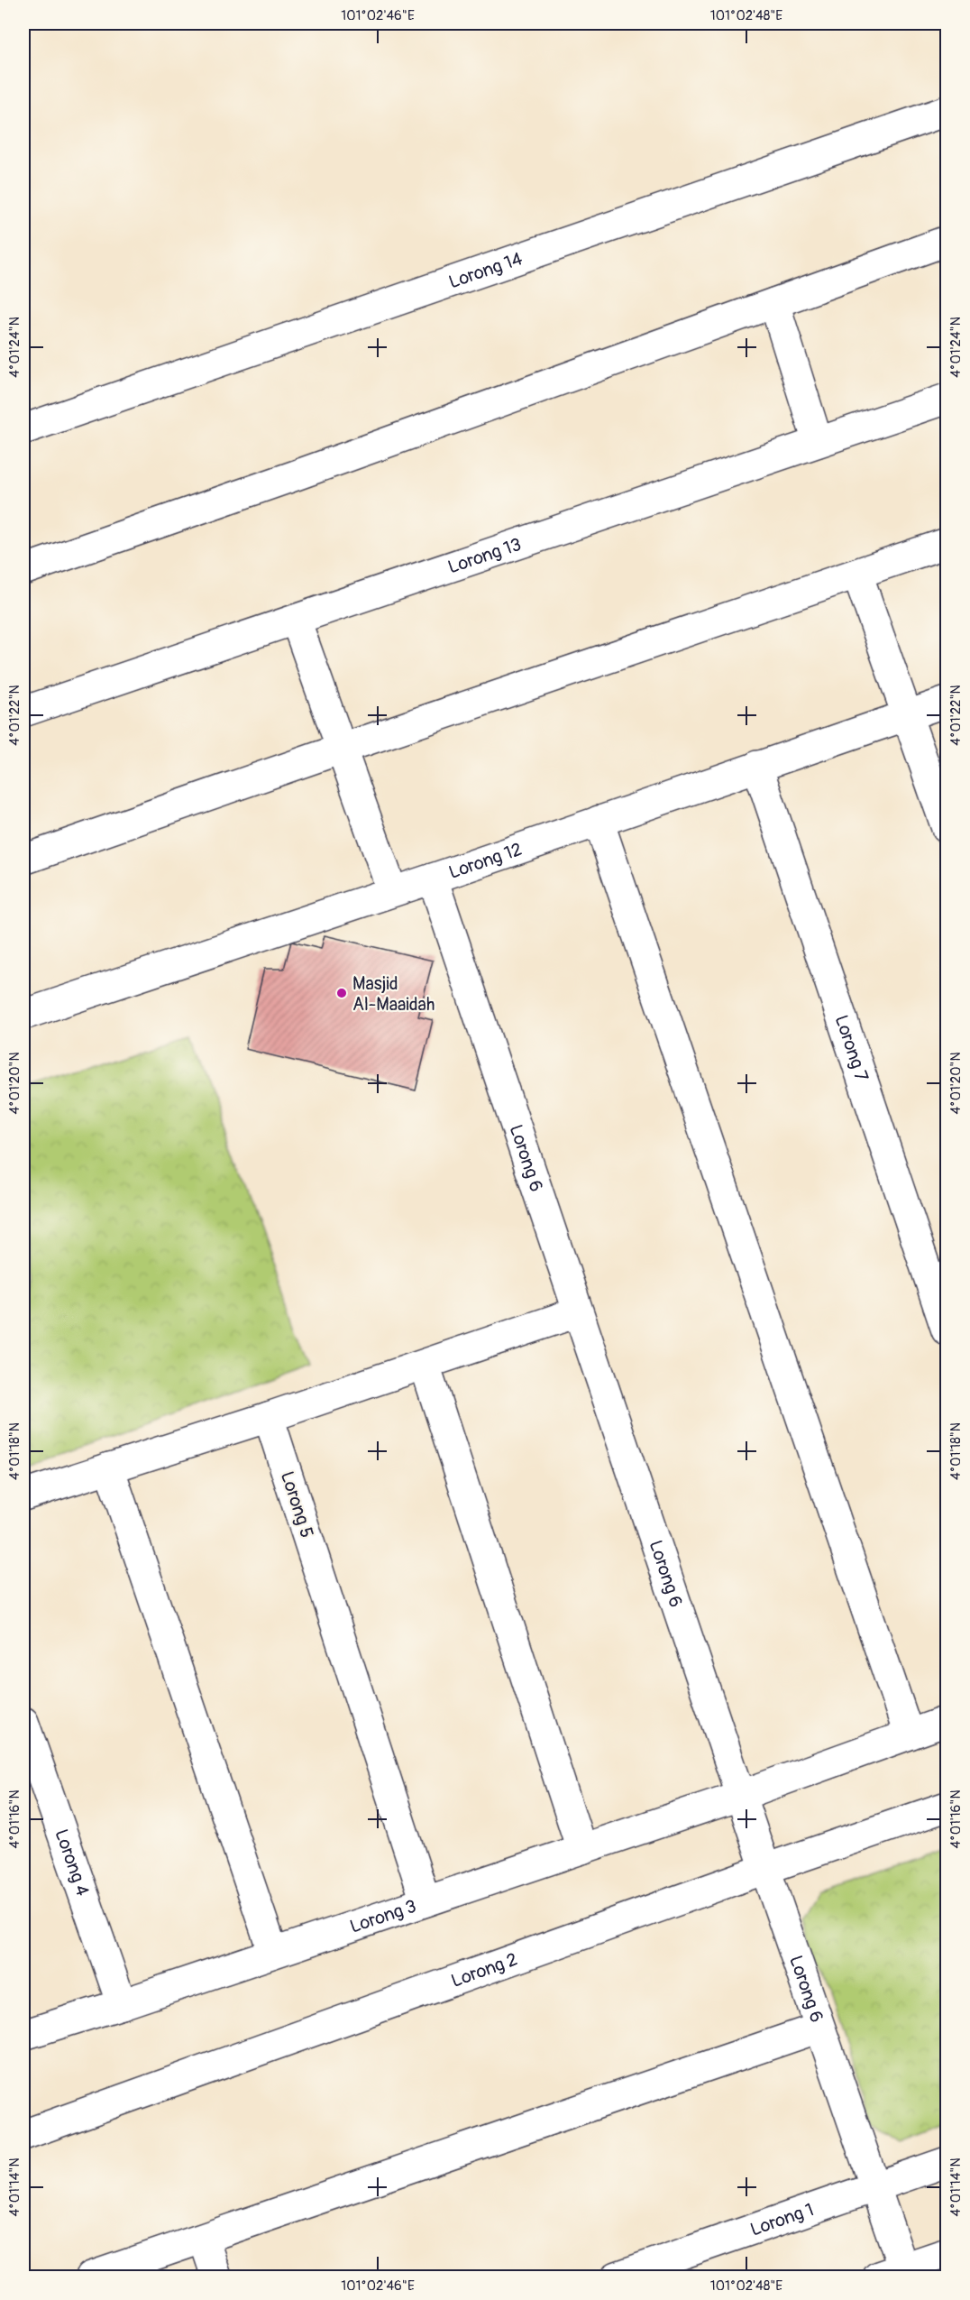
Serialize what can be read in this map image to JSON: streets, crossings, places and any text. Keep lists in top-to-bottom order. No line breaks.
{"streets":{"street":["Lorong 14","Lorong 13","Lorong 12","Lorong 7","Lorong 6","Lorong 5","Lorong 4","Lorong 3","Lorong 2","Lorong 1"]},"crossings":[["Lorong 12","Lorong 7"],["Lorong 12","Lorong 6"],["Lorong 6","Lorong 3"],["Lorong 6","Lorong 2"],["Lorong 6","Lorong 1"],["Lorong 5","Lorong 3"],["Lorong 4","Lorong 3"]],"places":["Masjid Al-Maaidah"],"coordinates":["101°02'46\"E","101°02'48\"E","4°01'24\"N","4°01'22\"N","4°01'20\"N","4°01'18\"N","4°01'16\"N","4°01'14\"N"]}
